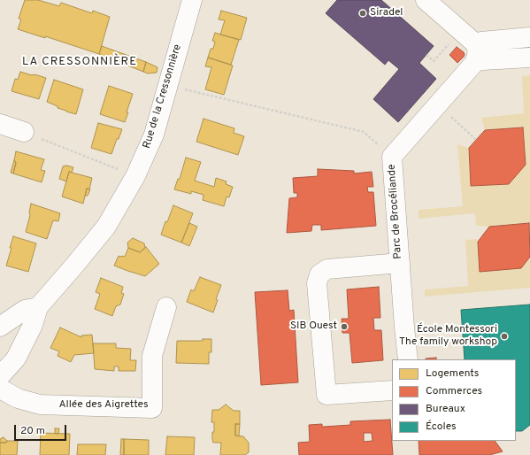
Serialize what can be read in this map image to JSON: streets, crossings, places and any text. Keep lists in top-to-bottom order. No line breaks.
{"streets":{"street":["Rue de la Cressonnière","Parc de Brocéliande","Allée des Aigrettes"]},"crossings":[["Rue de la Cressonnière","Allée des Aigrettes"]],"districts":["LA CRESSONNIÈRE"],"places":["Siradel","SIB Ouest","École Montessori The family workshop"],"legend":["Logements","Commerces","Bureaux","Écoles"],"scale_bar":"20 m"}
